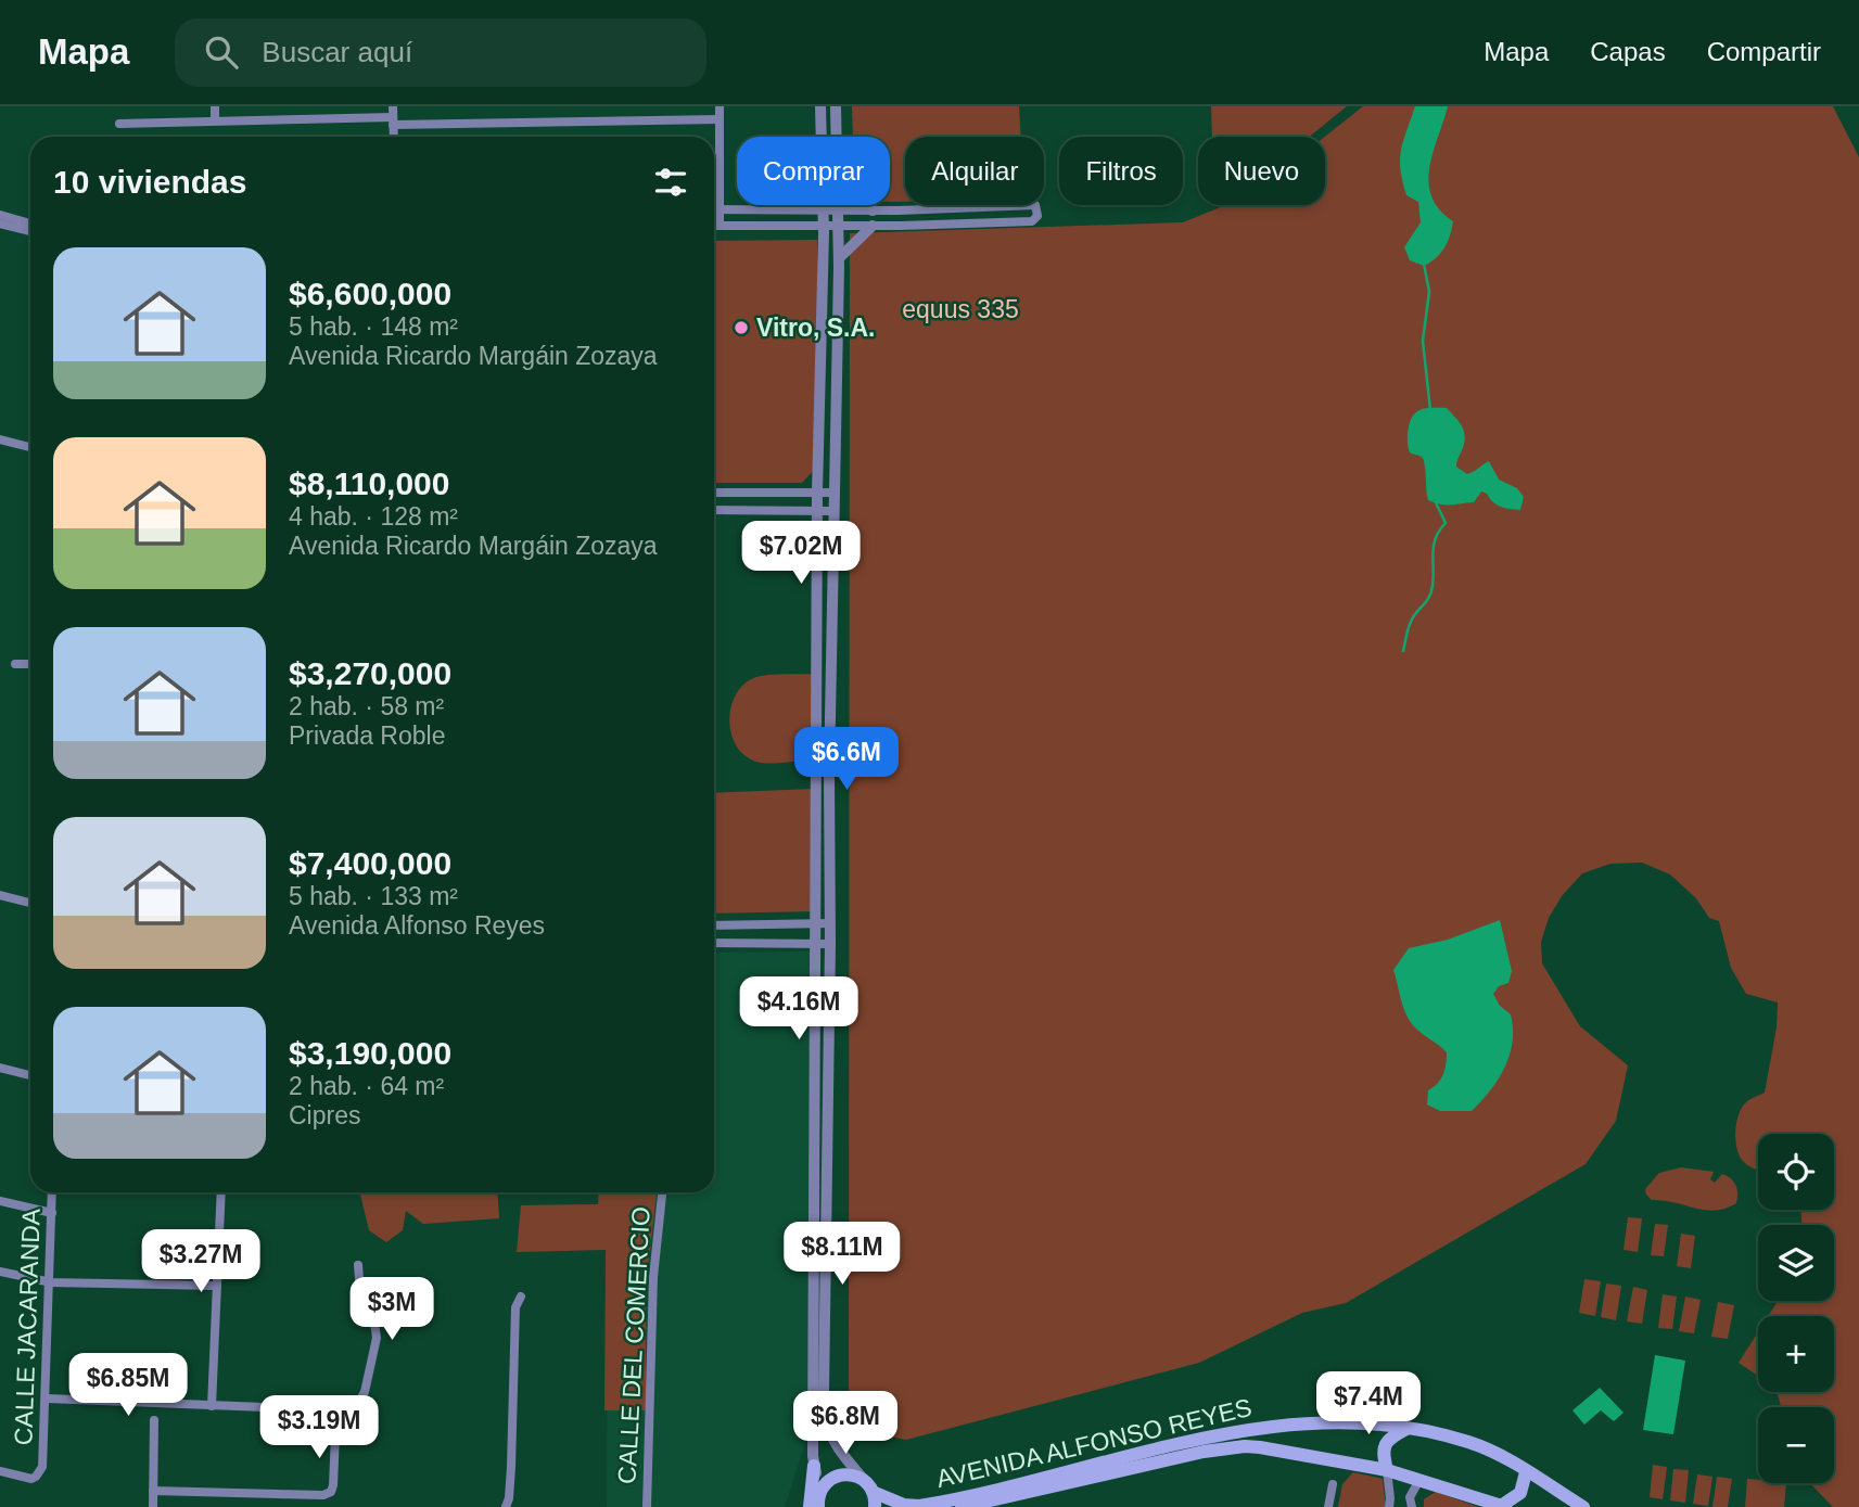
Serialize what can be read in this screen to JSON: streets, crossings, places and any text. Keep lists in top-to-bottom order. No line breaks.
{"streets":{"main road":["AVENIDA ALFONSO REYES"],"street":["CALLE JACARANDA","CALLE DEL COMERCIO"]},"parks":["equus 335"],"places":["Vitro, S.A."],"page":{"header":"Mapa","search":"Buscar aquí","nav":["Mapa","Capas","Compartir"],"chip":["Comprar","Alquilar","Filtros","Nuevo"],"heading":"10 viviendas","list":[{"name":"$6,600,000","note":"5 hab. · 148 m² · Avenida Ricardo Margáin Zozaya"},{"name":"$8,110,000","note":"4 hab. · 128 m² · Avenida Ricardo Margáin Zozaya"},{"name":"$3,270,000","note":"2 hab. · 58 m² · Privada Roble"},{"name":"$7,400,000","note":"5 hab. · 133 m² · Avenida Alfonso Reyes"},{"name":"$3,190,000","note":"2 hab. · 64 m² · Cipres"}],"price":["$7.02M","$6.6M","$4.16M","$8.11M","$3.27M","$3M","$6.85M","$7.4M","$6.8M","$3.19M"],"map_buttons":["+","−"]}}
